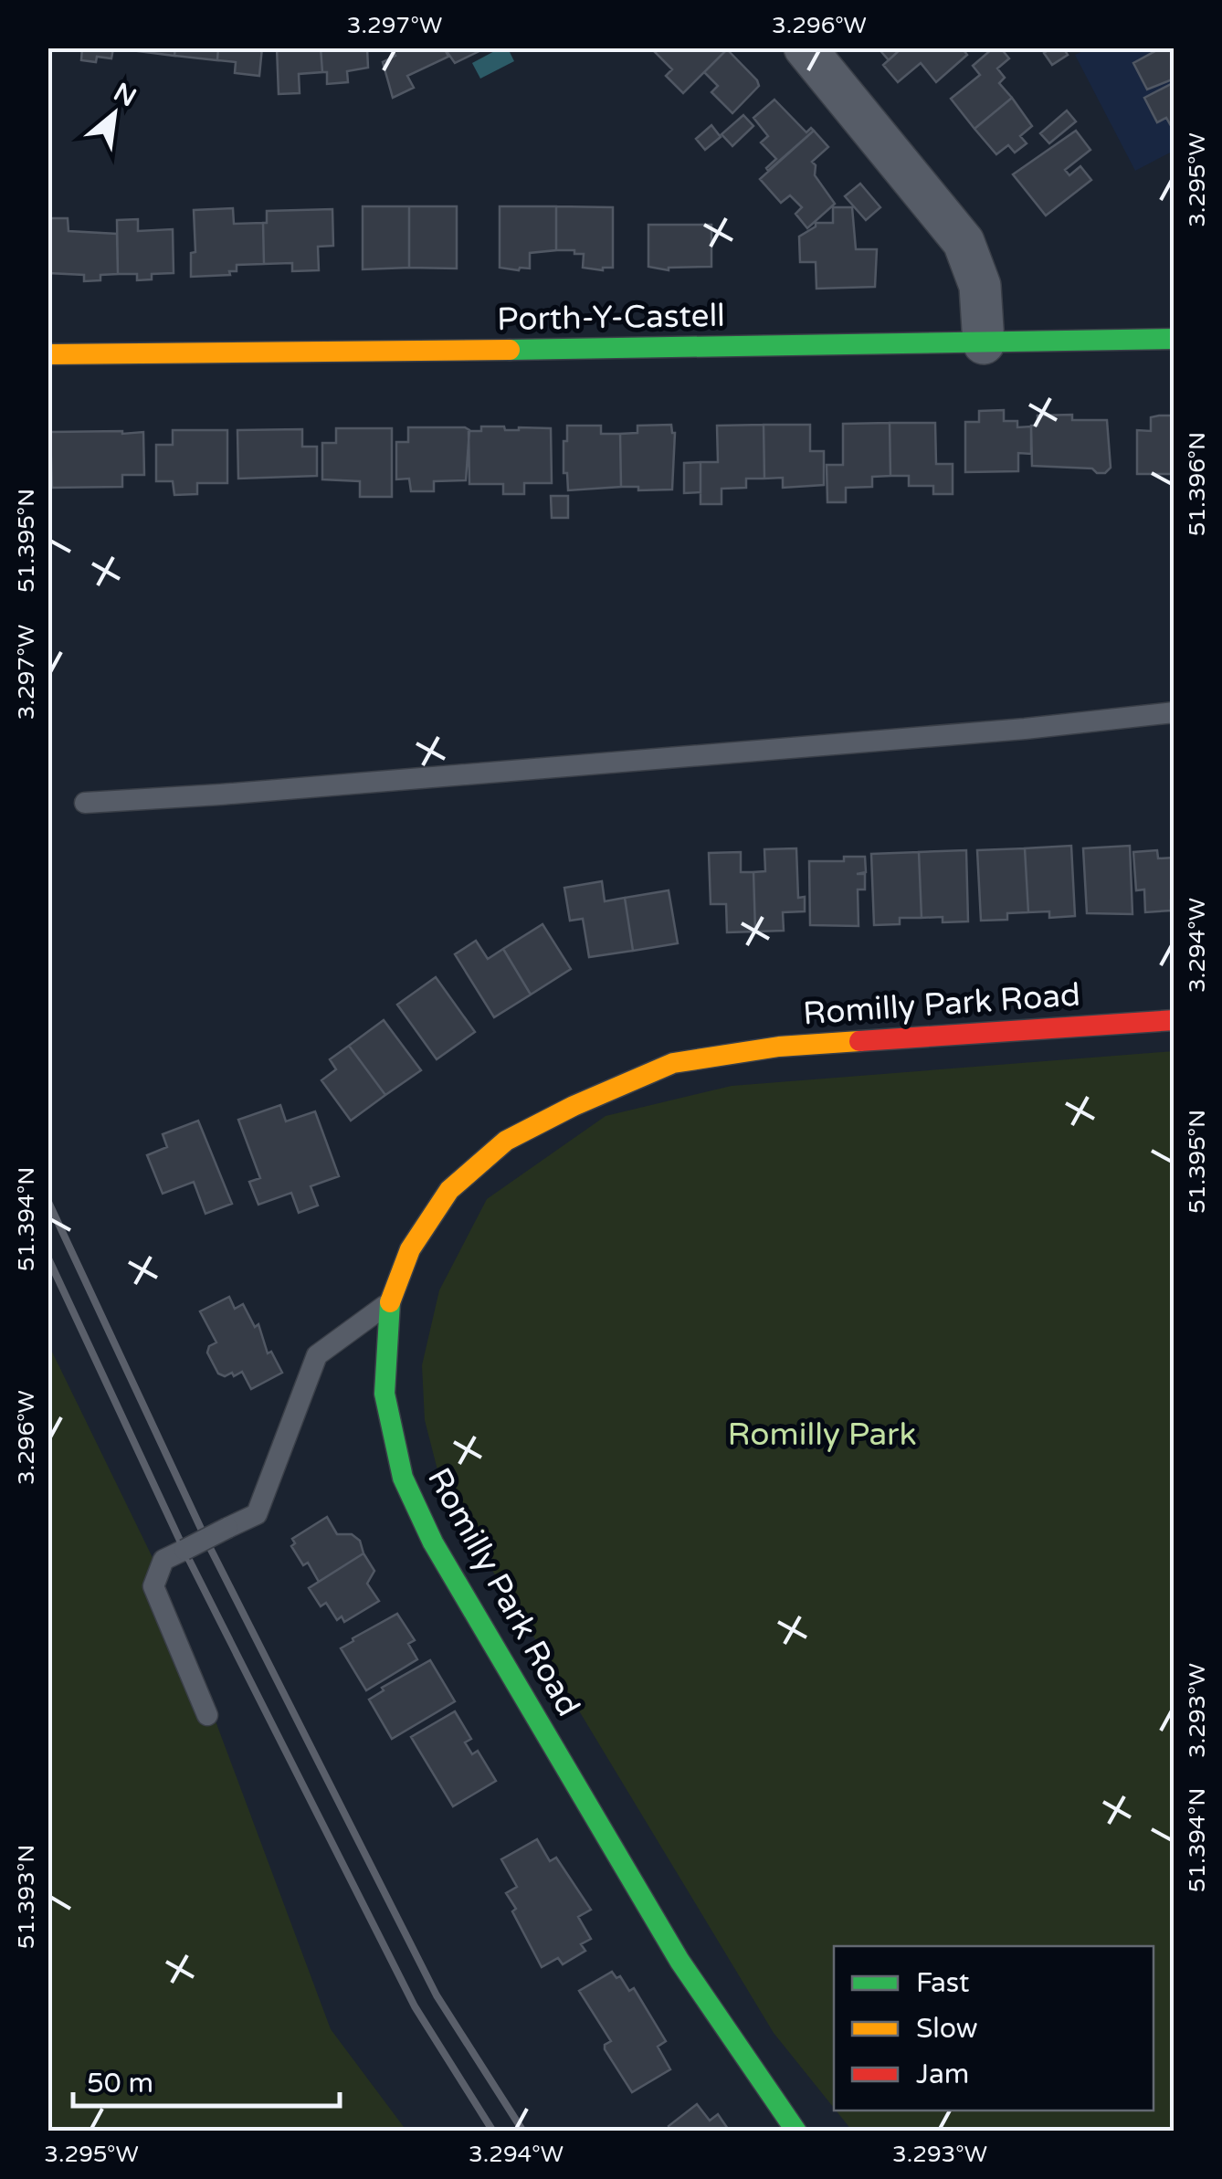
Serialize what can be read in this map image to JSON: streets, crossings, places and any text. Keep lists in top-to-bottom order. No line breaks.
{"streets":{"street":["Porth-Y-Castell","Romilly Park Road"]},"parks":["Romilly Park"],"legend":["Fast","Slow","Jam"],"scale_bar":"50 m","north":"top right","coordinates":["3.297°W","3.296°W","3.295°W","51.396°N","51.395°N","3.294°W","51.394°N","3.293°W","51.393°N"]}
